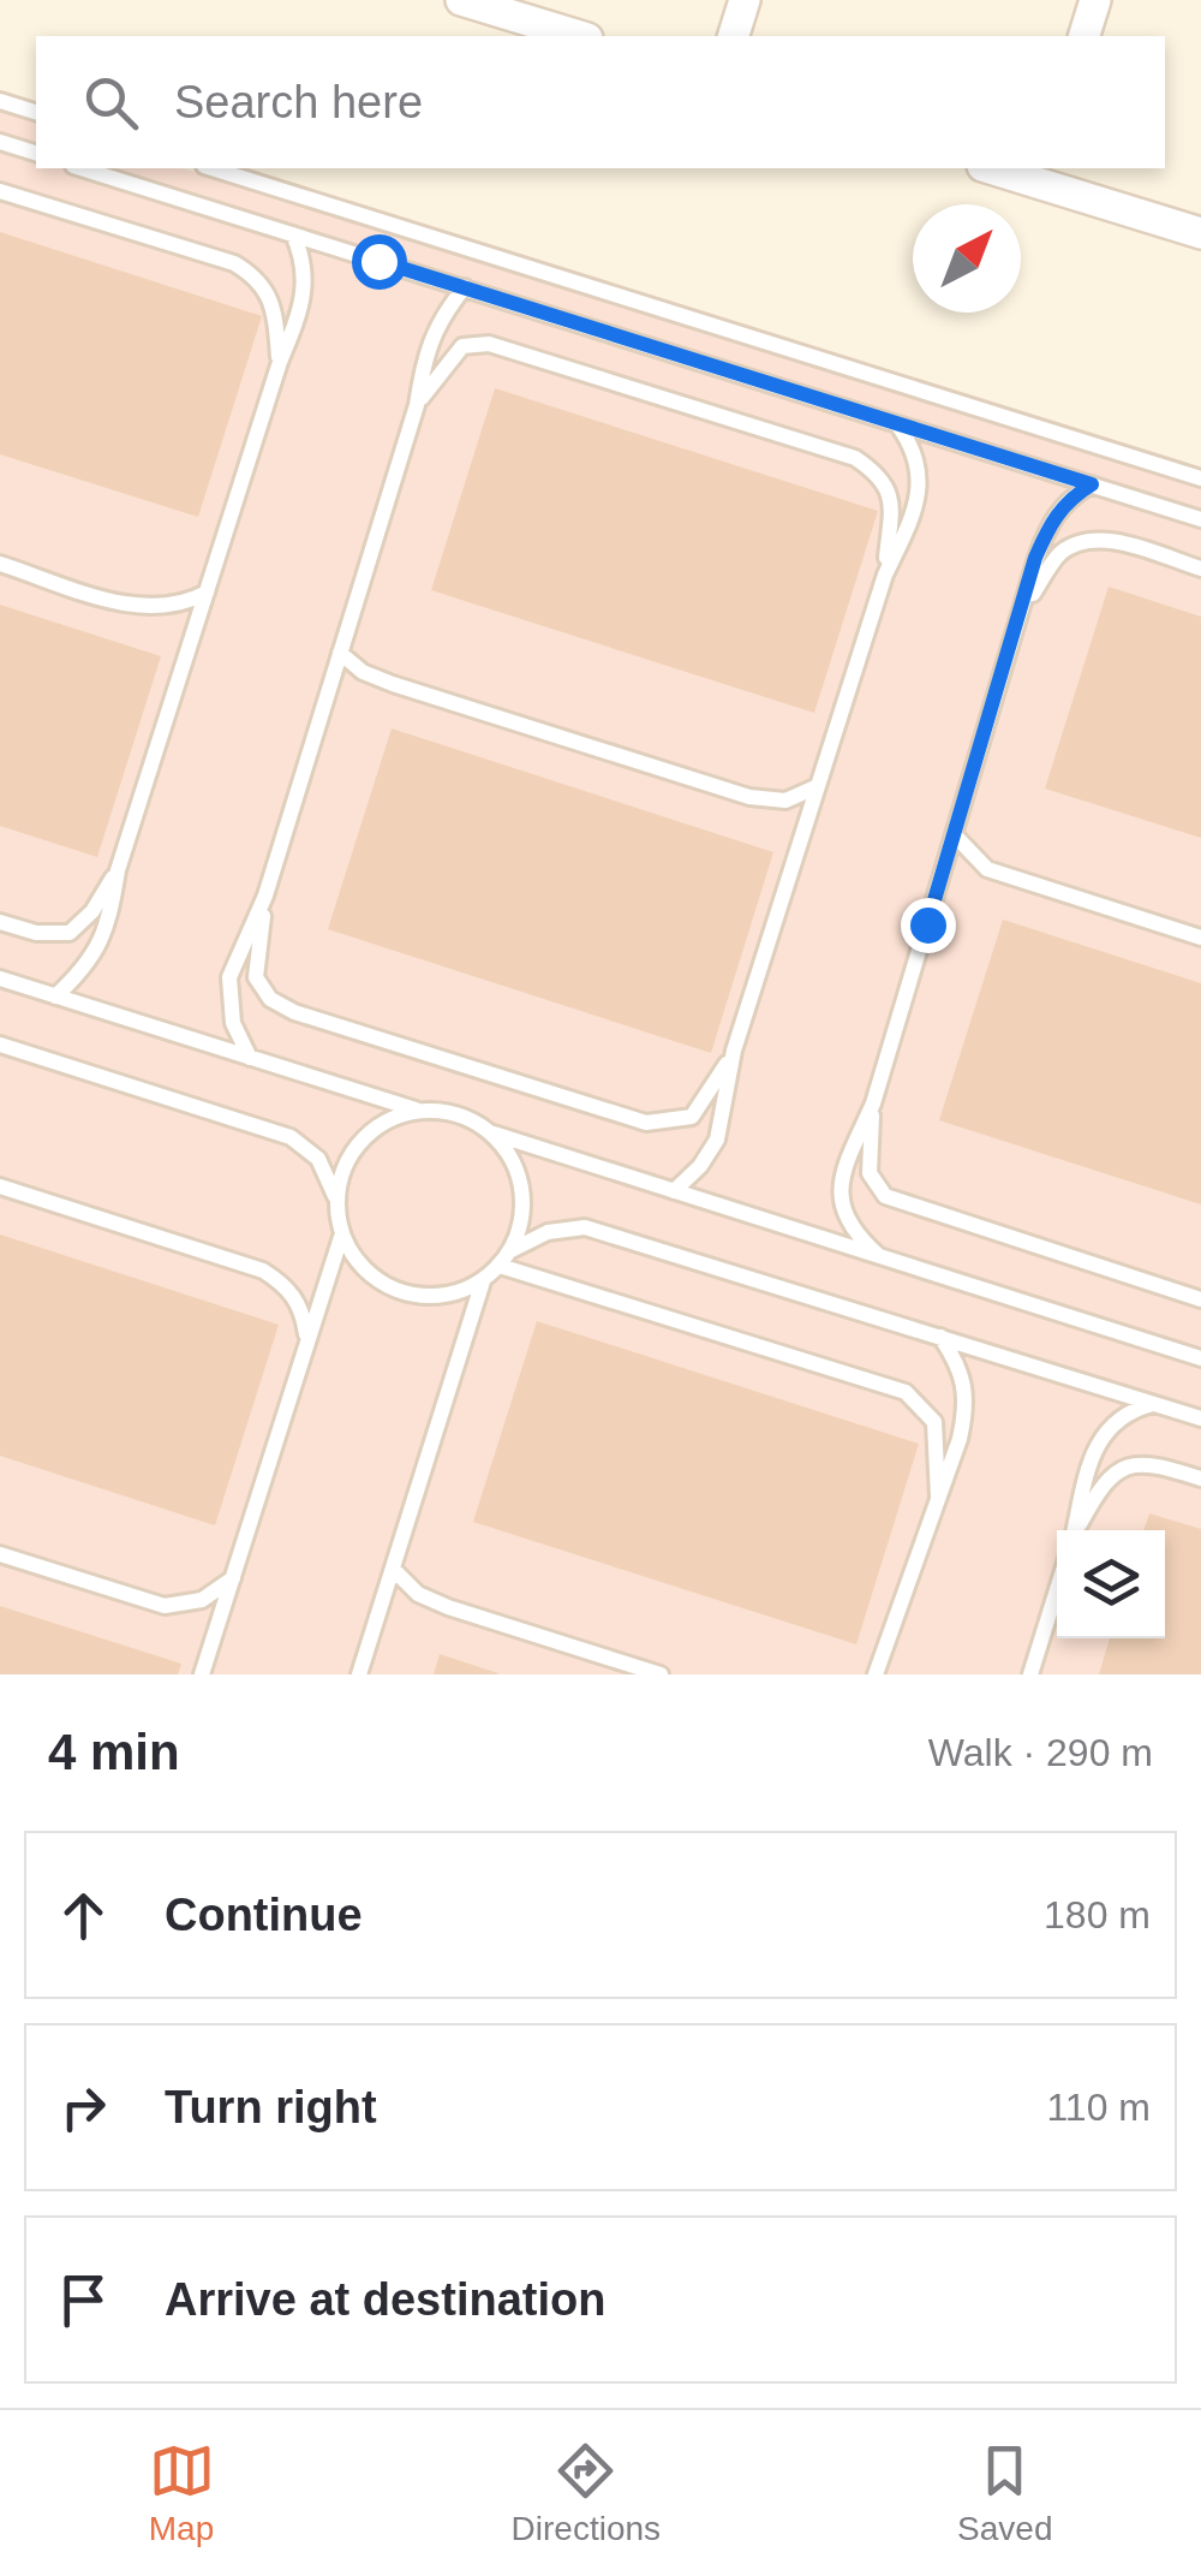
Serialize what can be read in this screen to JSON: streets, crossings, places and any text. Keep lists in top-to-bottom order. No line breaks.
{"north":"top right","page":{"search":"Search here","heading":["4 min","Walk · 290 m"],"list":[["Continue","180 m"],["Turn right","110 m"],"Arrive at destination"],"nav":["Map","Directions","Saved"]}}
